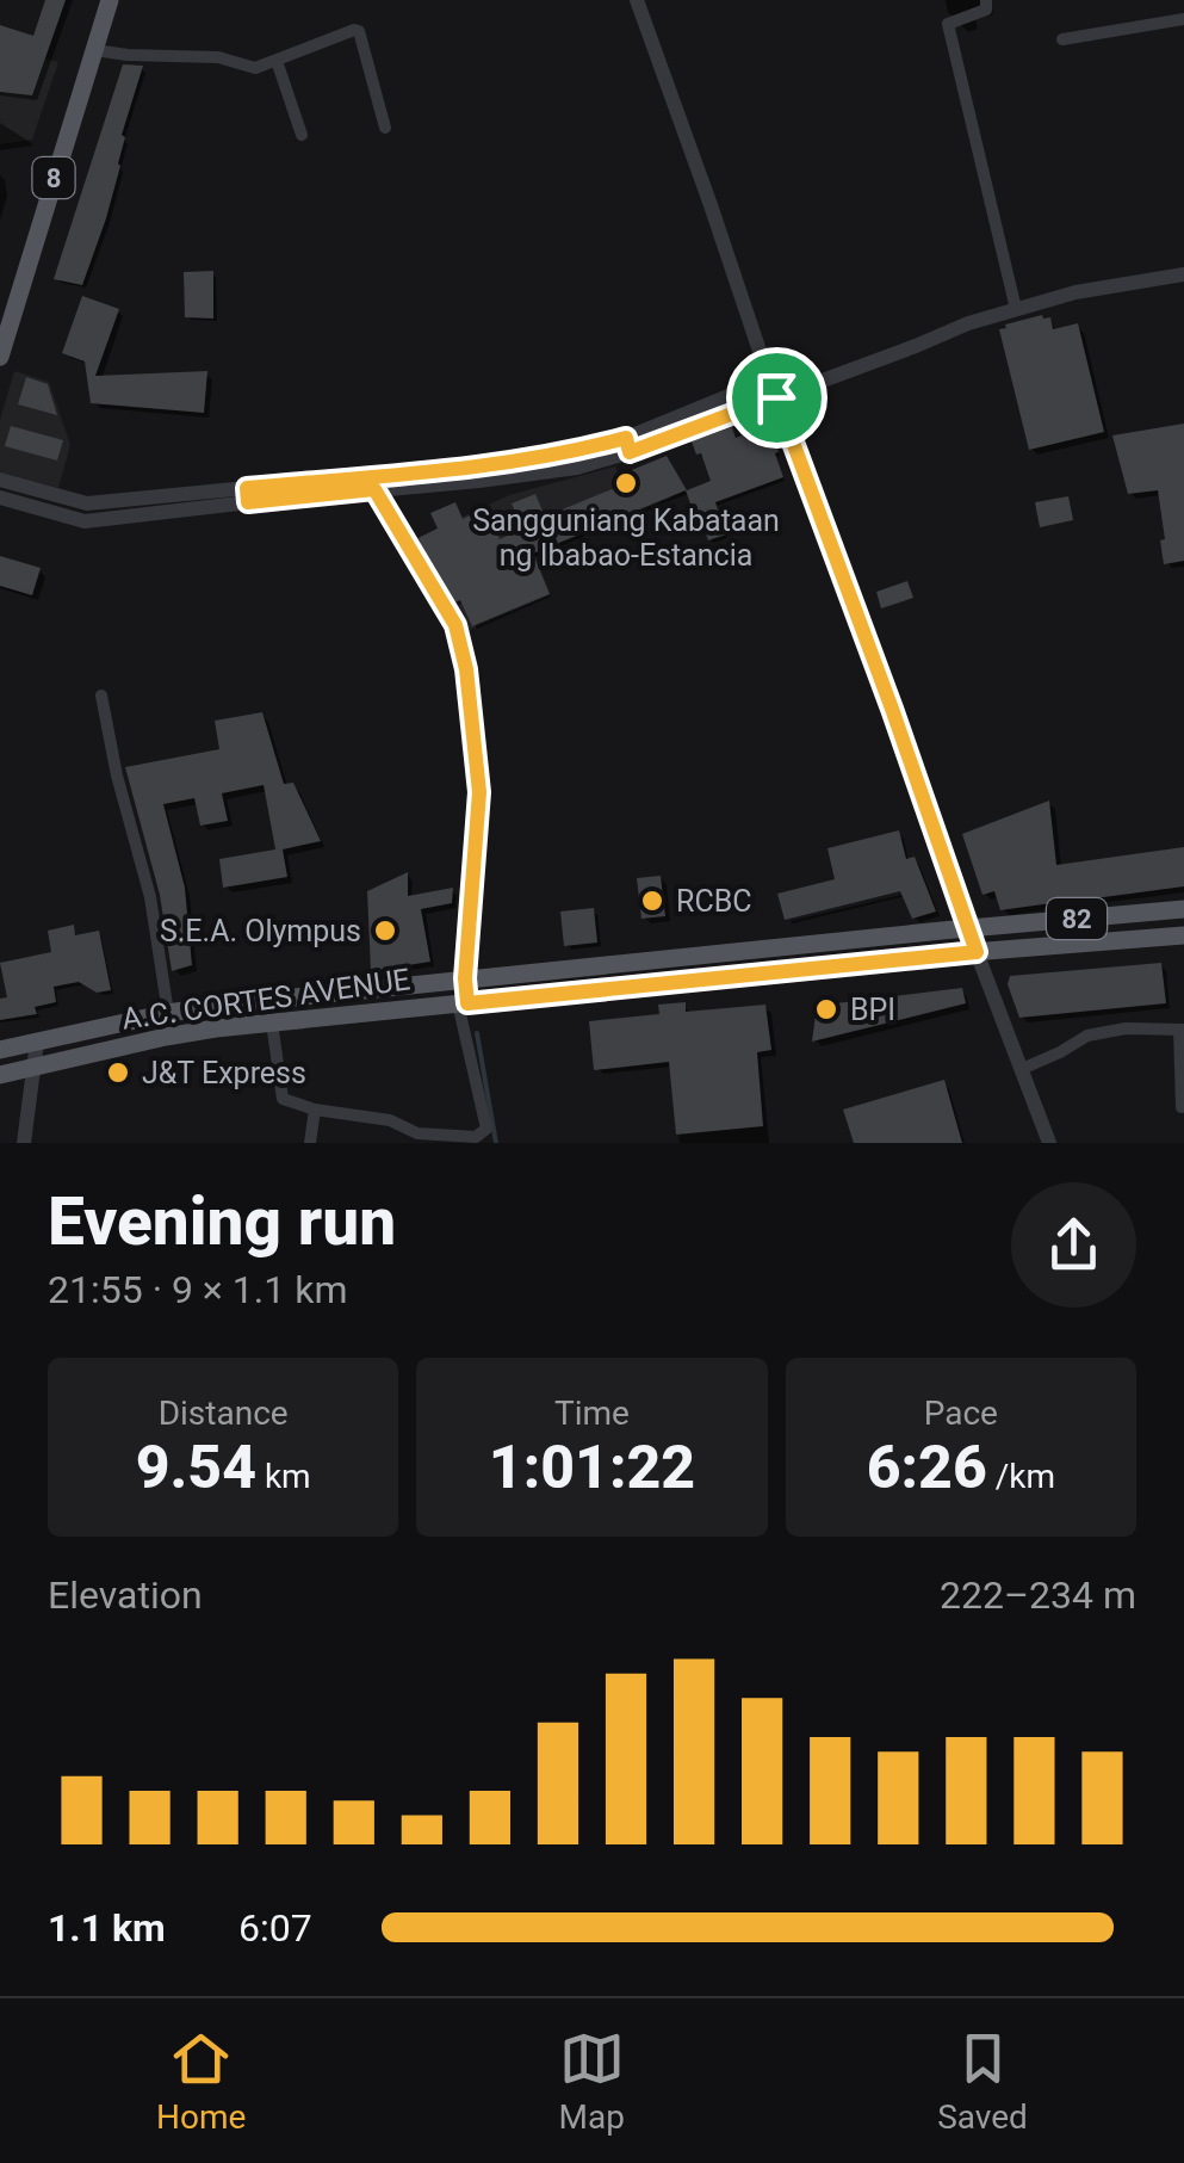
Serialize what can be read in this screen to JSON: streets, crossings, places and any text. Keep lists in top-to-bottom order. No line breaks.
{"streets":{"main road":["8","82","A.C. CORTES AVENUE"]},"places":["Sangguniang Kabataan ng Ibabao-Estancia","RCBC","S.E.A. Olympus","BPI","J&T Express"],"page":{"heading":["Evening run","21:55 · 9 × 1.1 km"],"stats":[["Distance","9.54 km"],["Time","1:01:22"],["Pace","6:26 /km"]],"chart":["Elevation","222–234 m"],"list":[{"name":"1.1 km","note":"6:07"}],"tabs":["Home","Map","Saved"]}}
